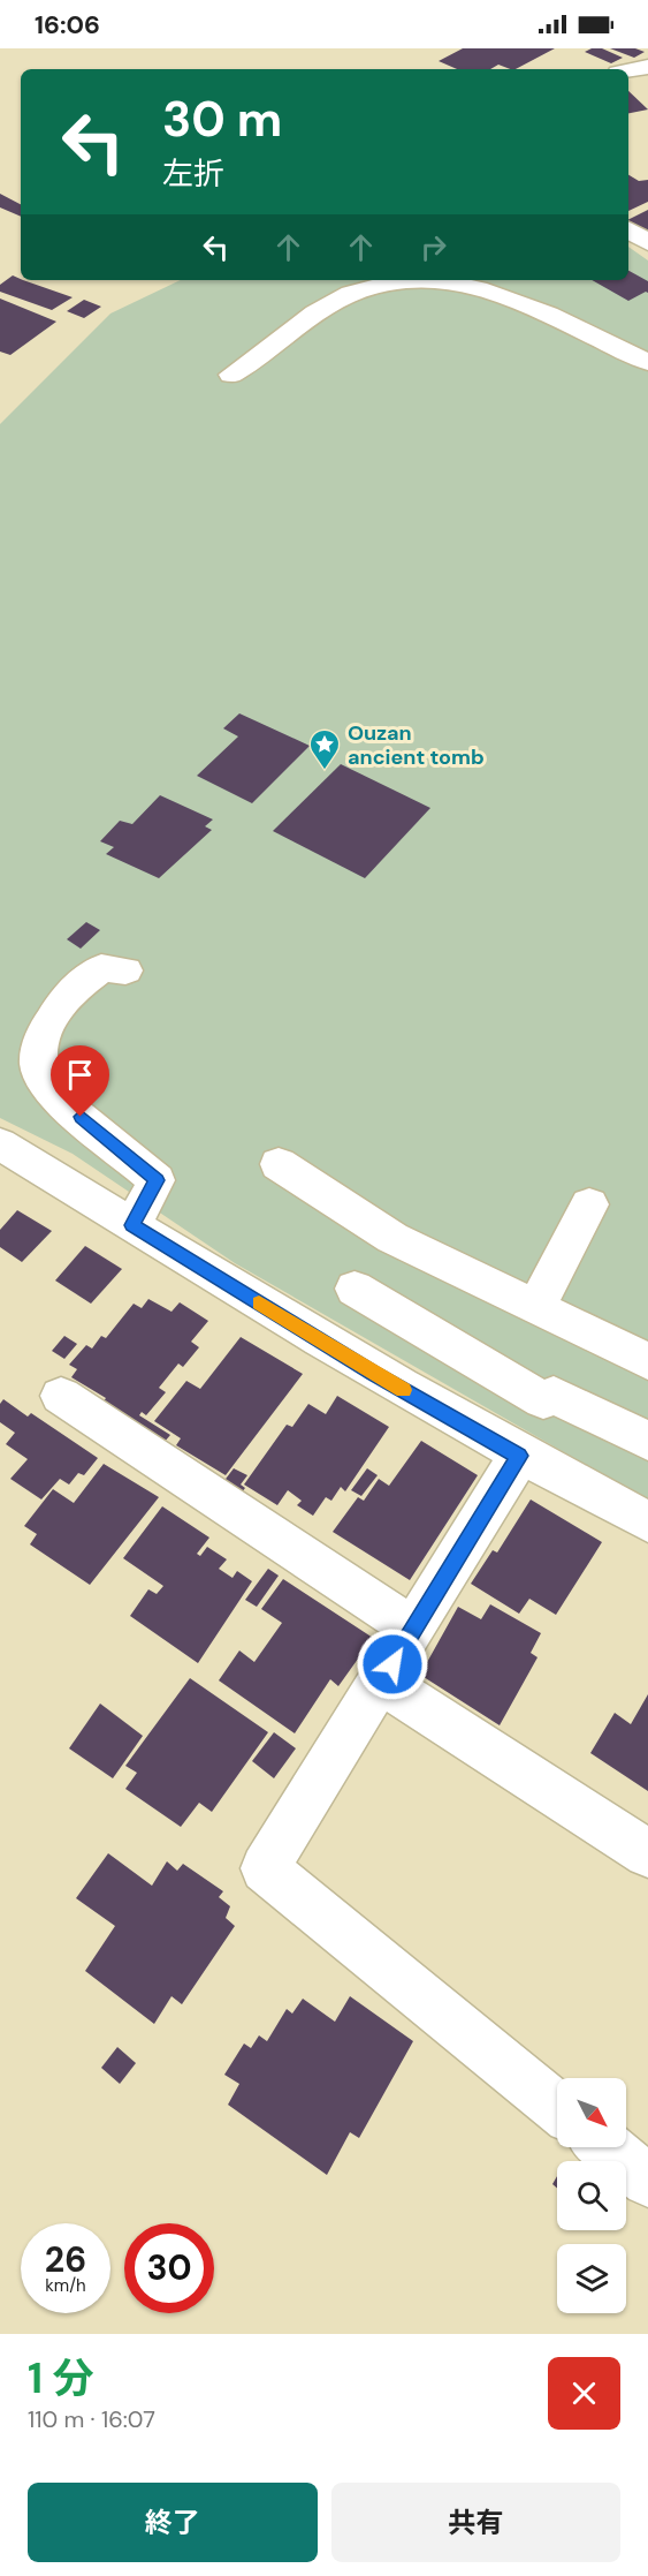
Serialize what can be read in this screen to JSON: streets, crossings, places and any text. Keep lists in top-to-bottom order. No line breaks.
{"places":{"place":["Ouzan ancient tomb"]},"north":"bottom right","page":{"status":"16:06","turn":["30 m","左折"],"speed":"26 km/h","limit":"30","heading":["1 分","110 m · 16:07"],"buttons":["終了","共有"]}}
